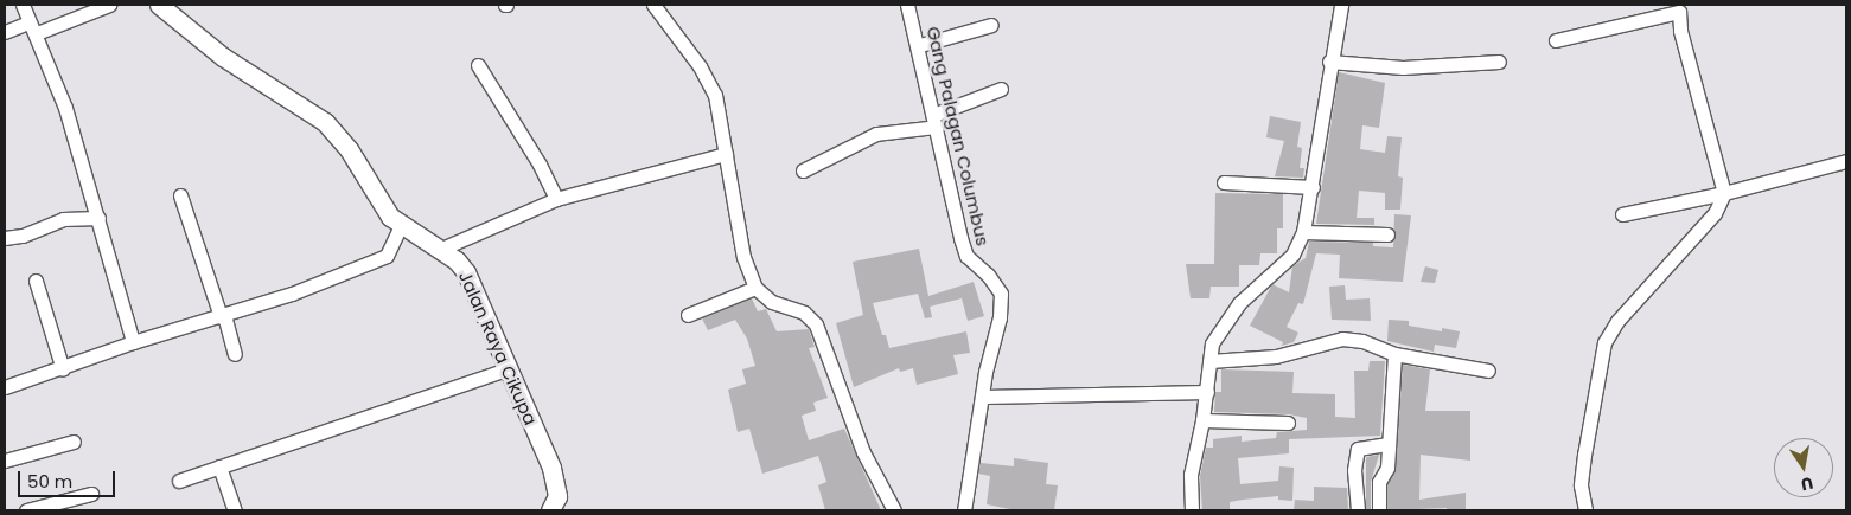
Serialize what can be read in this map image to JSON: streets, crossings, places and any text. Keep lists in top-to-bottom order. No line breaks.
{"streets":{"main road":["Jalan Raya Cikupa"],"street":["Gang Palagan Columbus"]},"scale_bar":"50 m","north":"bottom"}
